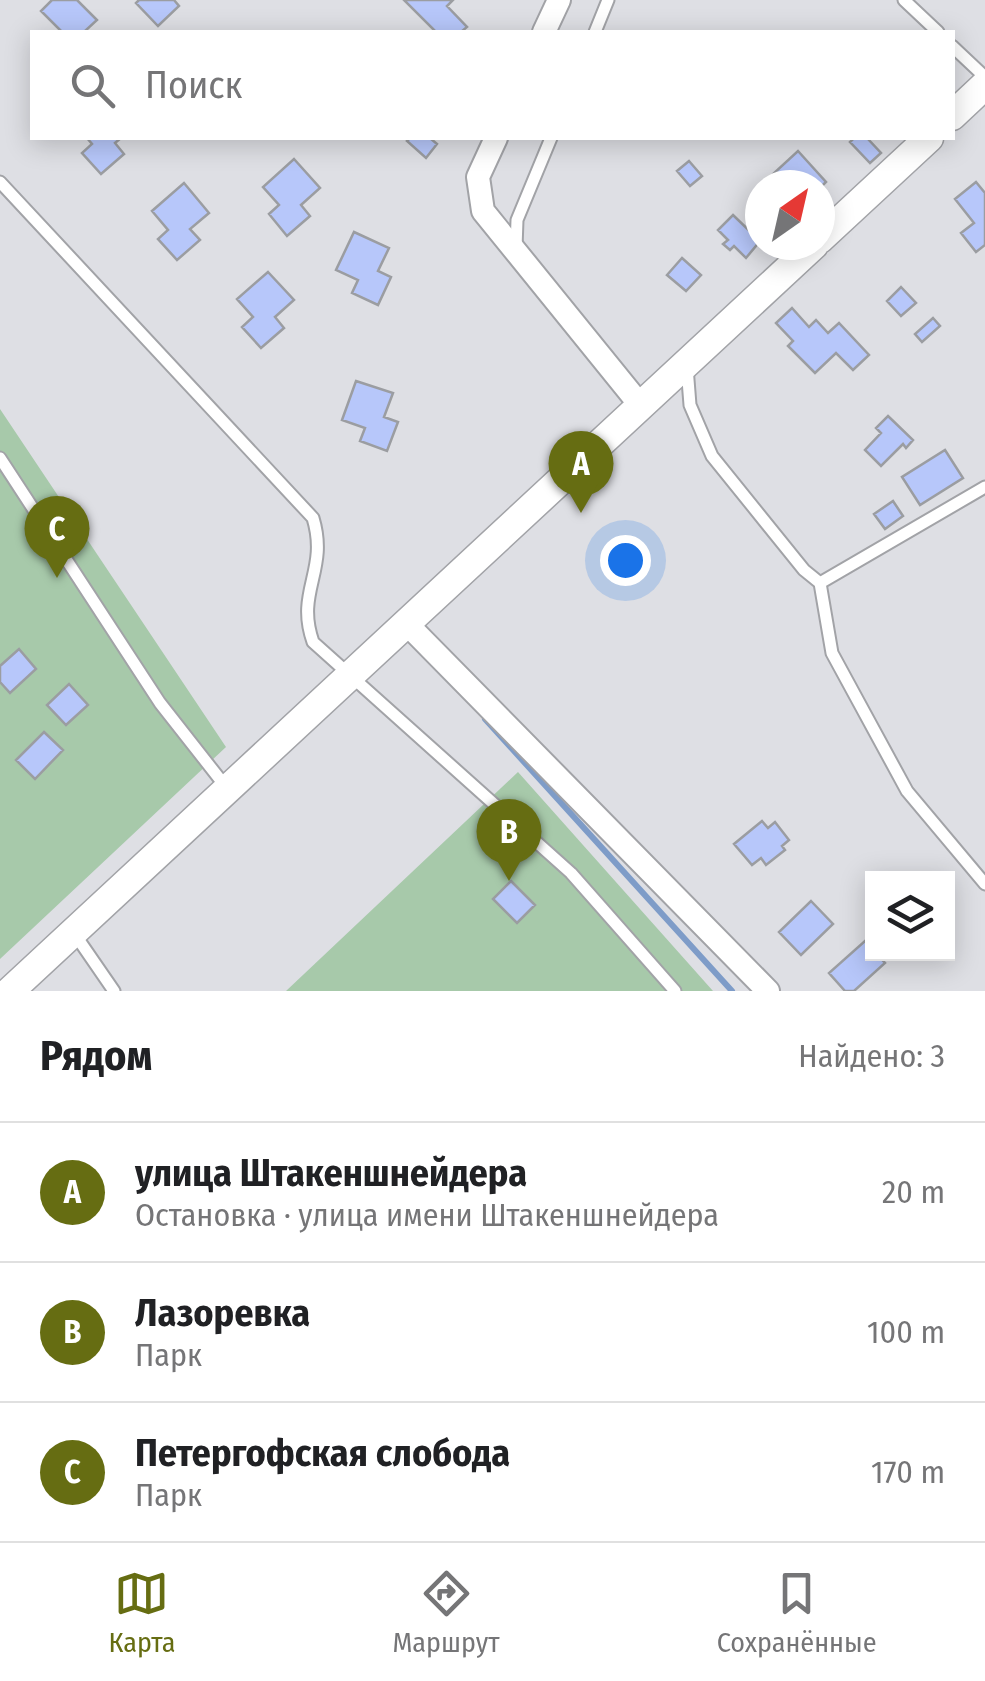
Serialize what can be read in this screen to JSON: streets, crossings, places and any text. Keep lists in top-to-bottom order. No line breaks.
{"north":"top right","page":{"search":"Поиск","pins":["A","C","B"],"heading":["Рядом","Найдено: 3"],"list":[{"mark":"A","name":"улица Штакеншнейдера","note":"Остановка · улица имени Штакеншнейдера","value":"20 m"},{"mark":"B","name":"Лазоревка","note":"Парк","value":"100 m"},{"mark":"C","name":"Петергофская слобода","note":"Парк","value":"170 m"}],"nav":["Карта","Маршрут","Сохранённые"]}}
